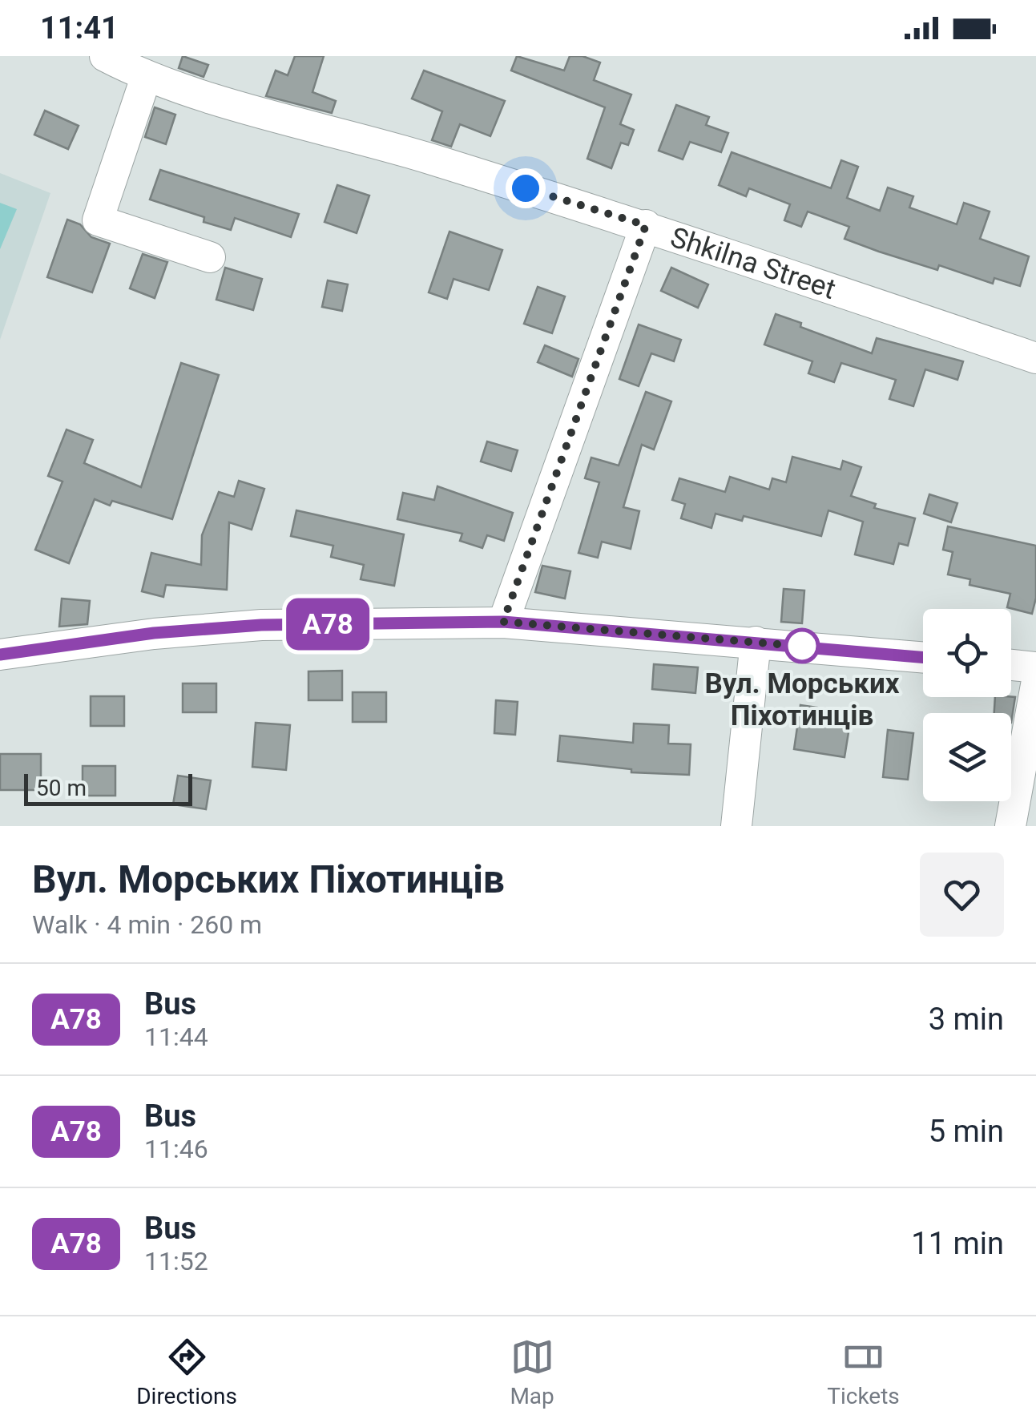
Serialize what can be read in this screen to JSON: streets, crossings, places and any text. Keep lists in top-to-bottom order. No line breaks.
{"streets":{"street":["Shkilna Street"]},"places":["Вул. Морських Піхотинців"],"lines":["bus line А78"],"scale_bar":"50 m","page":{"status":"11:41","on_map":"А78","scale":"50 m","heading":["Вул. Морських Піхотинців","Walk · 4 min · 260 m"],"list":[{"mark":"А78","name":"Bus","note":"11:44","value":"3 min"},{"mark":"А78","name":"Bus","note":"11:46","value":"5 min"},{"mark":"А78","name":"Bus","note":"11:52","value":"11 min"}],"tabs":["Directions","Map","Tickets"]}}
